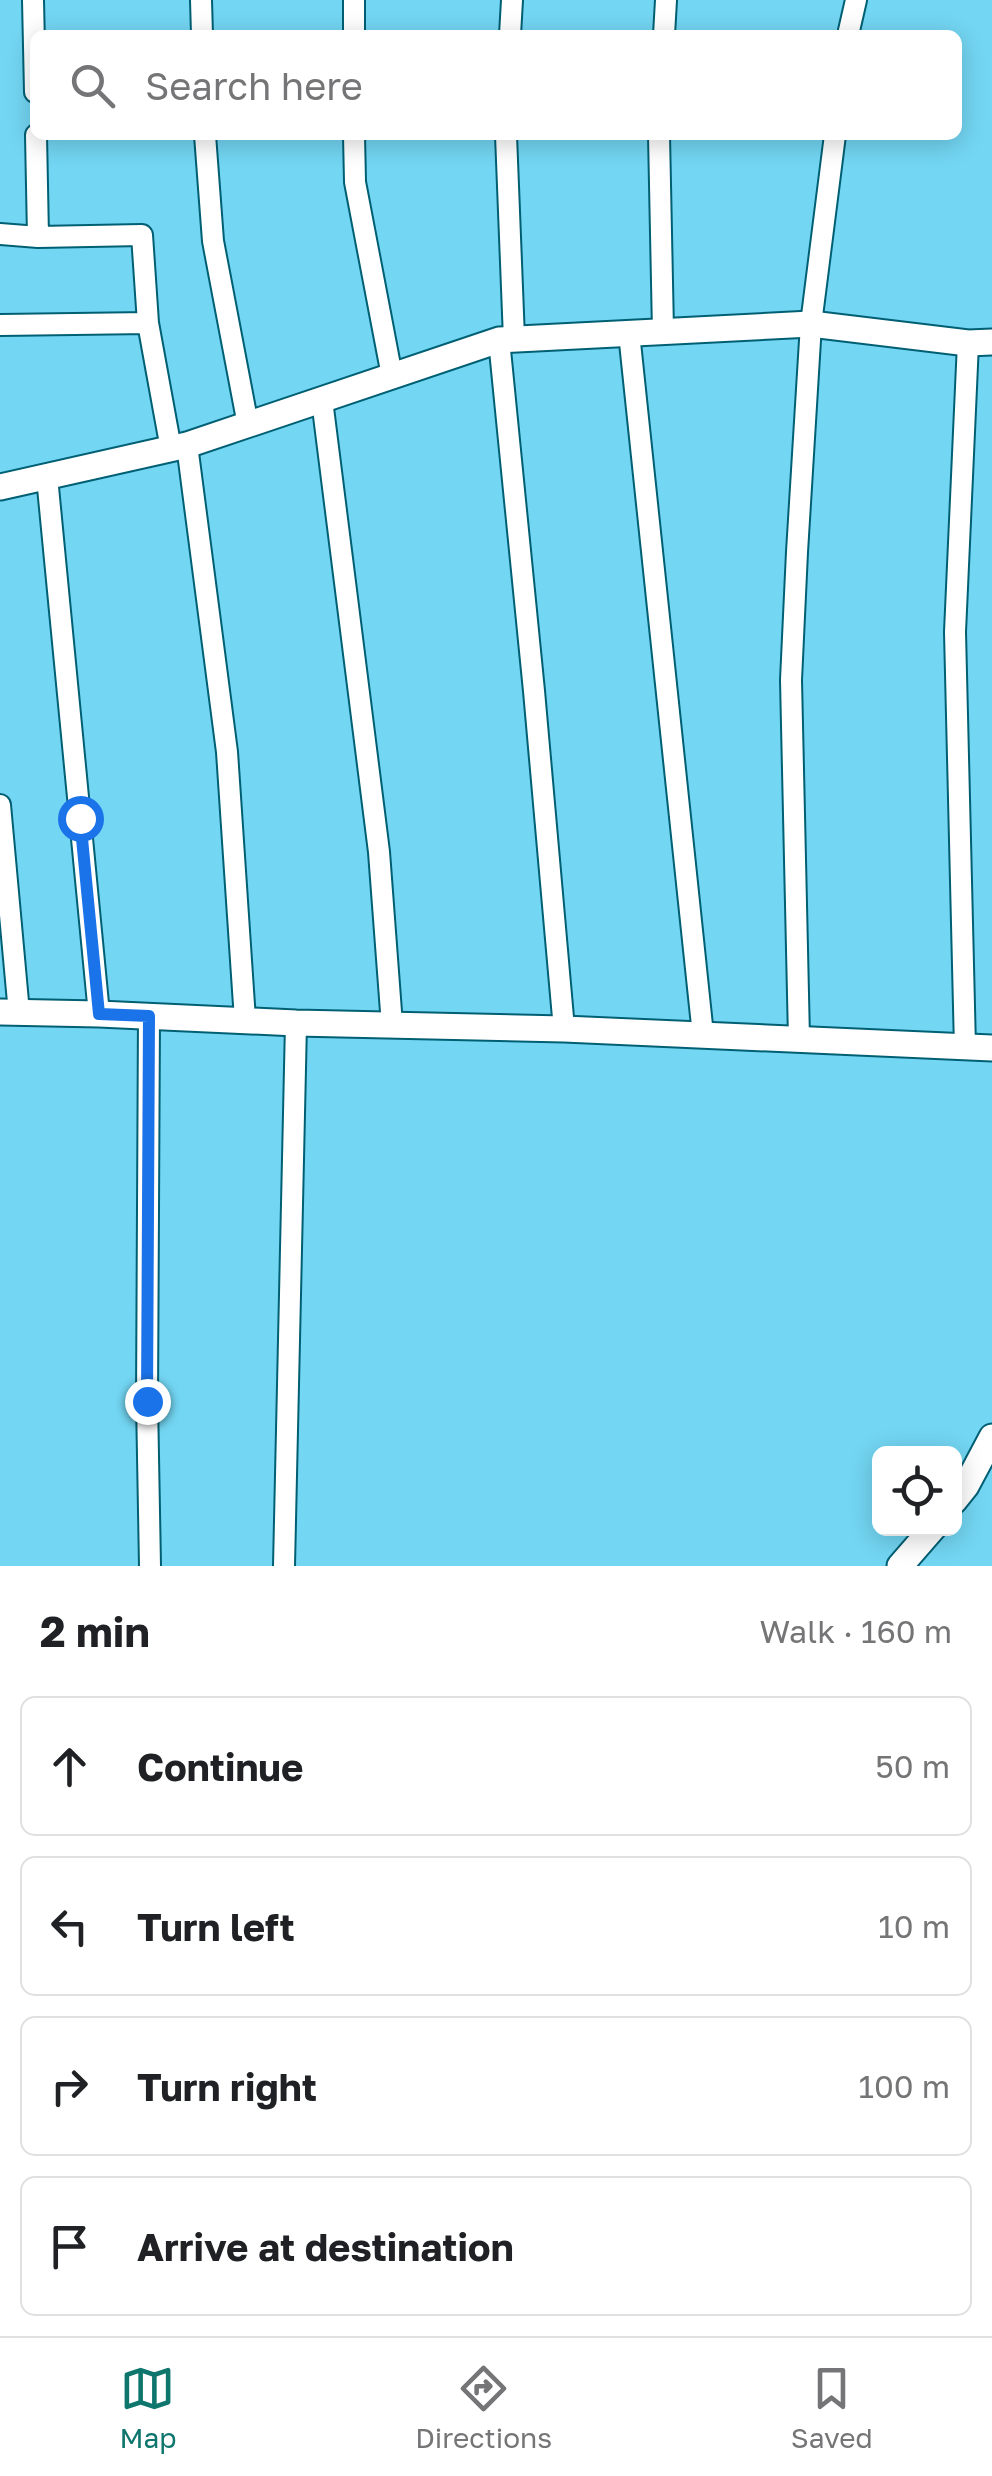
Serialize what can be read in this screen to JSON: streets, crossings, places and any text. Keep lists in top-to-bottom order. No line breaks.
{"page":{"search":"Search here","heading":["2 min","Walk · 160 m"],"list":[["Continue","50 m"],["Turn left","10 m"],["Turn right","100 m"],"Arrive at destination"],"nav":["Map","Directions","Saved"]}}
